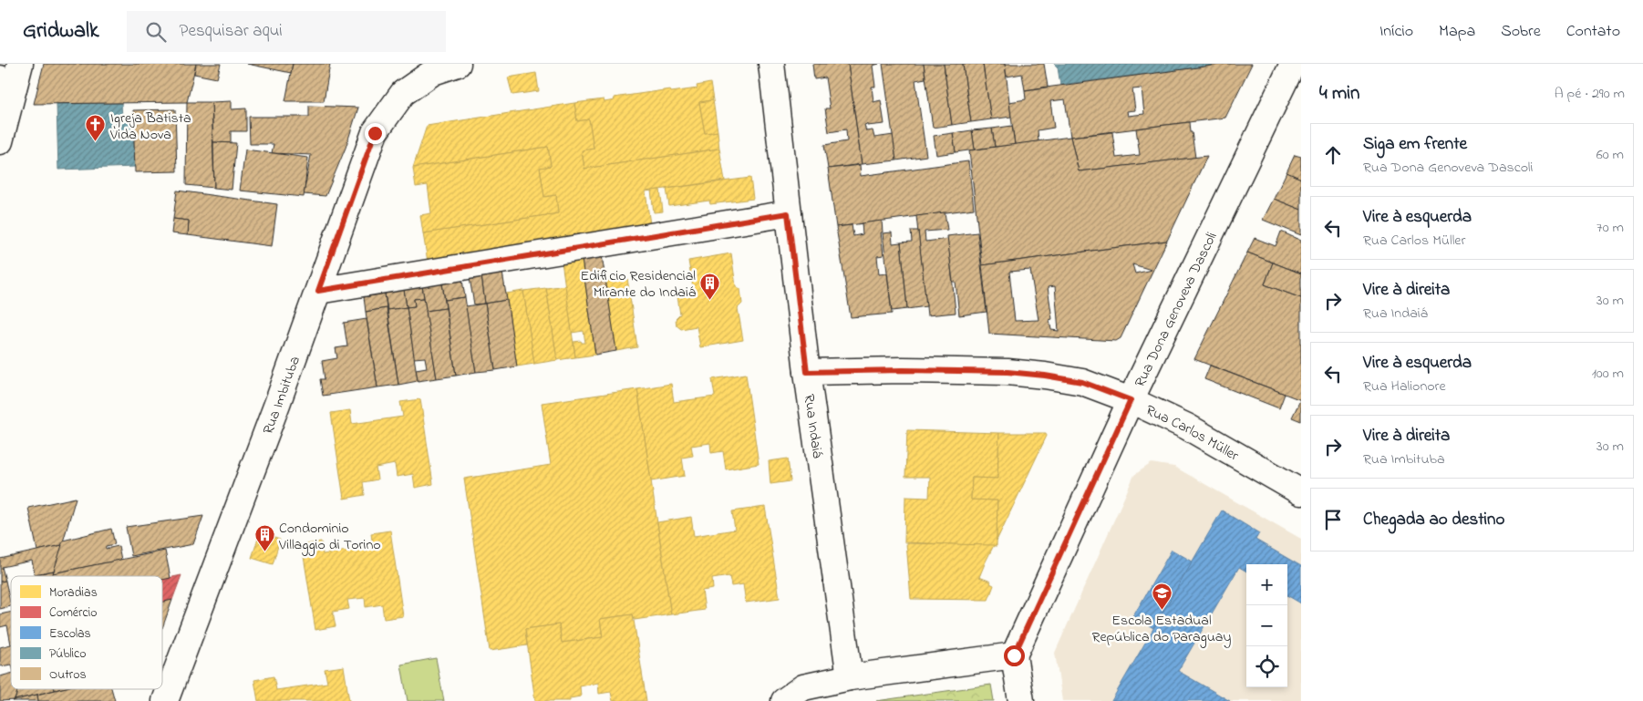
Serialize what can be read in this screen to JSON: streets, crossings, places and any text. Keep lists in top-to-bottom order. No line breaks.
{"streets":{"street":["Rua Dona Genoveva Dascoli","Rua Imbituba","Rua Indaiá","Rua Carlos Müller"]},"crossings":[["Rua Dona Genoveva Dascoli","Rua Carlos Müller"],["Rua Indaiá","Rua Carlos Müller"]],"places":{"church":["Igreja Batista Vida Nova"],"building":["Edificio Residencial Mirante do Indaiá","Condominio Villaggio di Torino"],"school or university":["Escola Estadual República do Paraguay"]},"legend":["Moradias","Comércio","Escolas","Público","Outros"],"page":{"header":"Gridwalk","search":"Pesquisar aqui","nav":["Início","Mapa","Sobre","Contato"],"heading":["4 min","A pé · 290 m"],"list":[["Siga em frente","Rua Dona Genoveva Dascoli","60 m"],["Vire à esquerda","Rua Carlos Müller","70 m"],["Vire à direita","Rua Indaiá","30 m"],["Vire à esquerda","Rua Halionore","100 m"],["Vire à direita","Rua Imbituba","30 m"],"Chegada ao destino"],"map_buttons":["+","−"]}}
